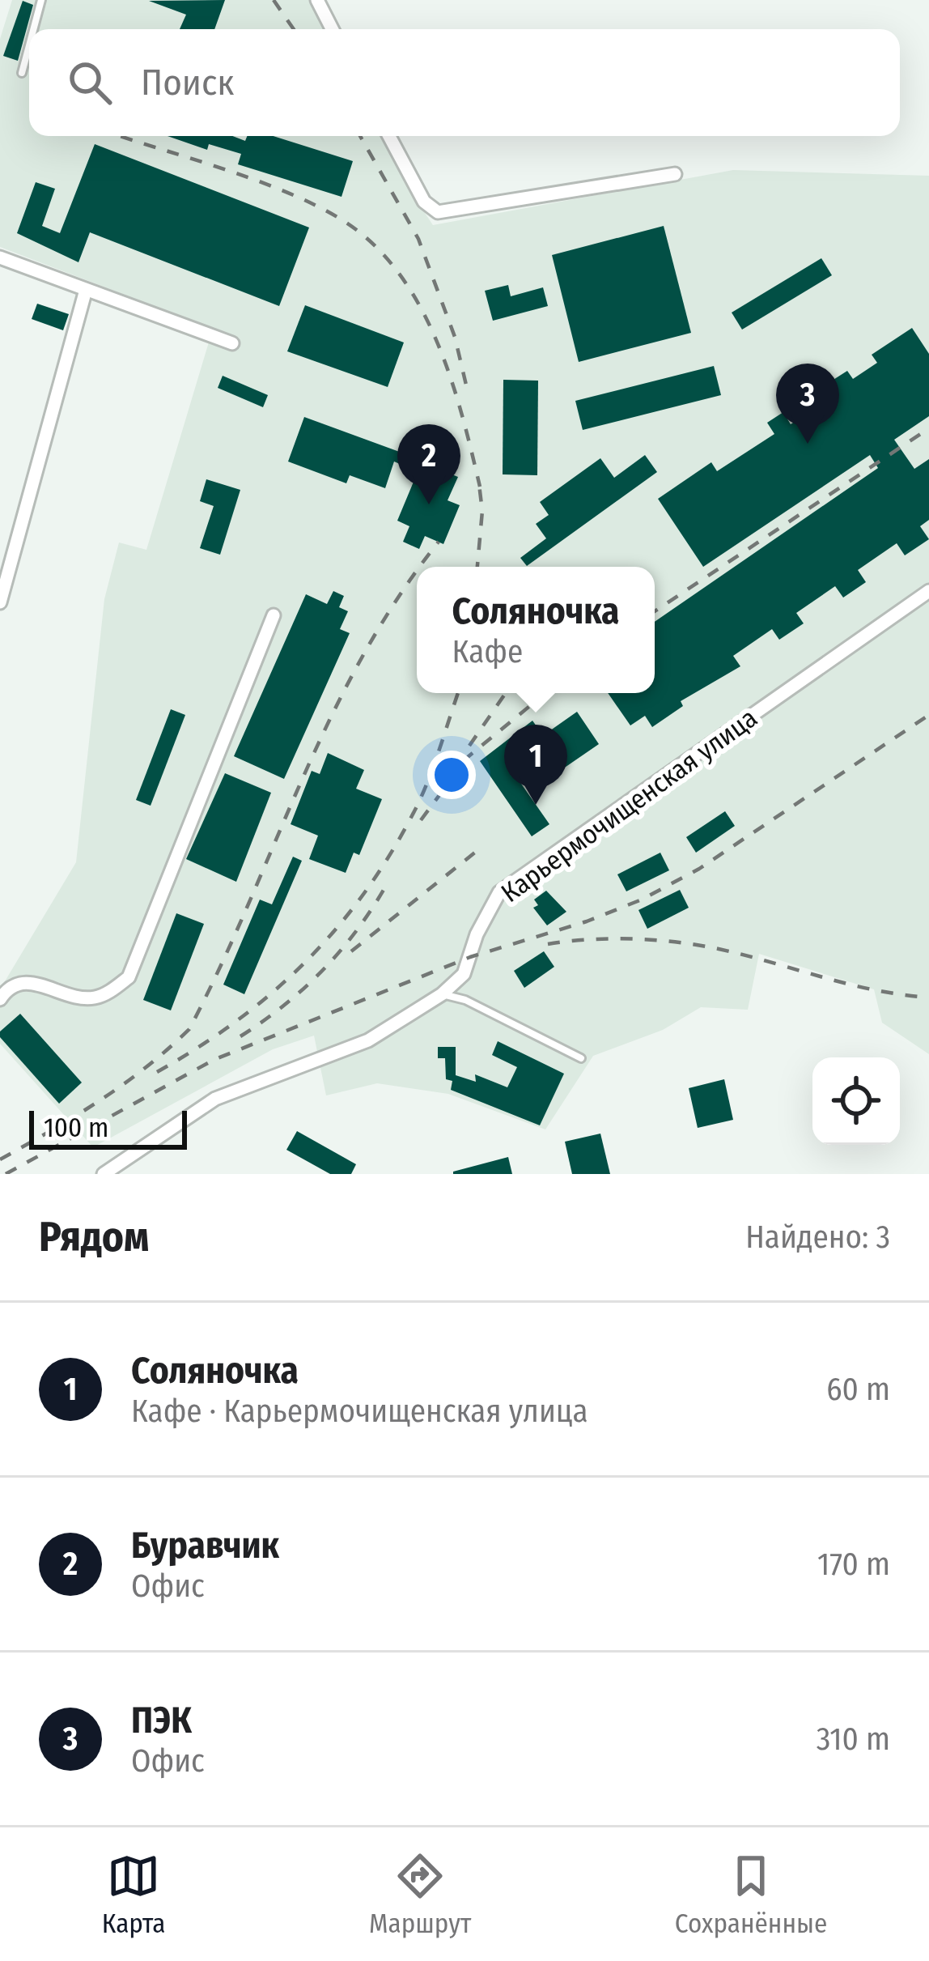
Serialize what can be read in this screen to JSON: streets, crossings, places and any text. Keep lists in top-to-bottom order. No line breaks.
{"streets":{"street":["Карьермочищенская улица"]},"scale_bar":"100 m","page":{"search":"Поиск","pins":["3","2","1"],"popup":["Соляночка","Кафе"],"scale":"100 m","heading":["Рядом","Найдено: 3"],"list":[{"mark":"1","name":"Соляночка","note":"Кафе · Карьермочищенская улица","value":"60 m"},{"mark":"2","name":"Буравчик","note":"Офис","value":"170 m"},{"mark":"3","name":"ПЭК","note":"Офис","value":"310 m"}],"nav":["Карта","Маршрут","Сохранённые"]}}
